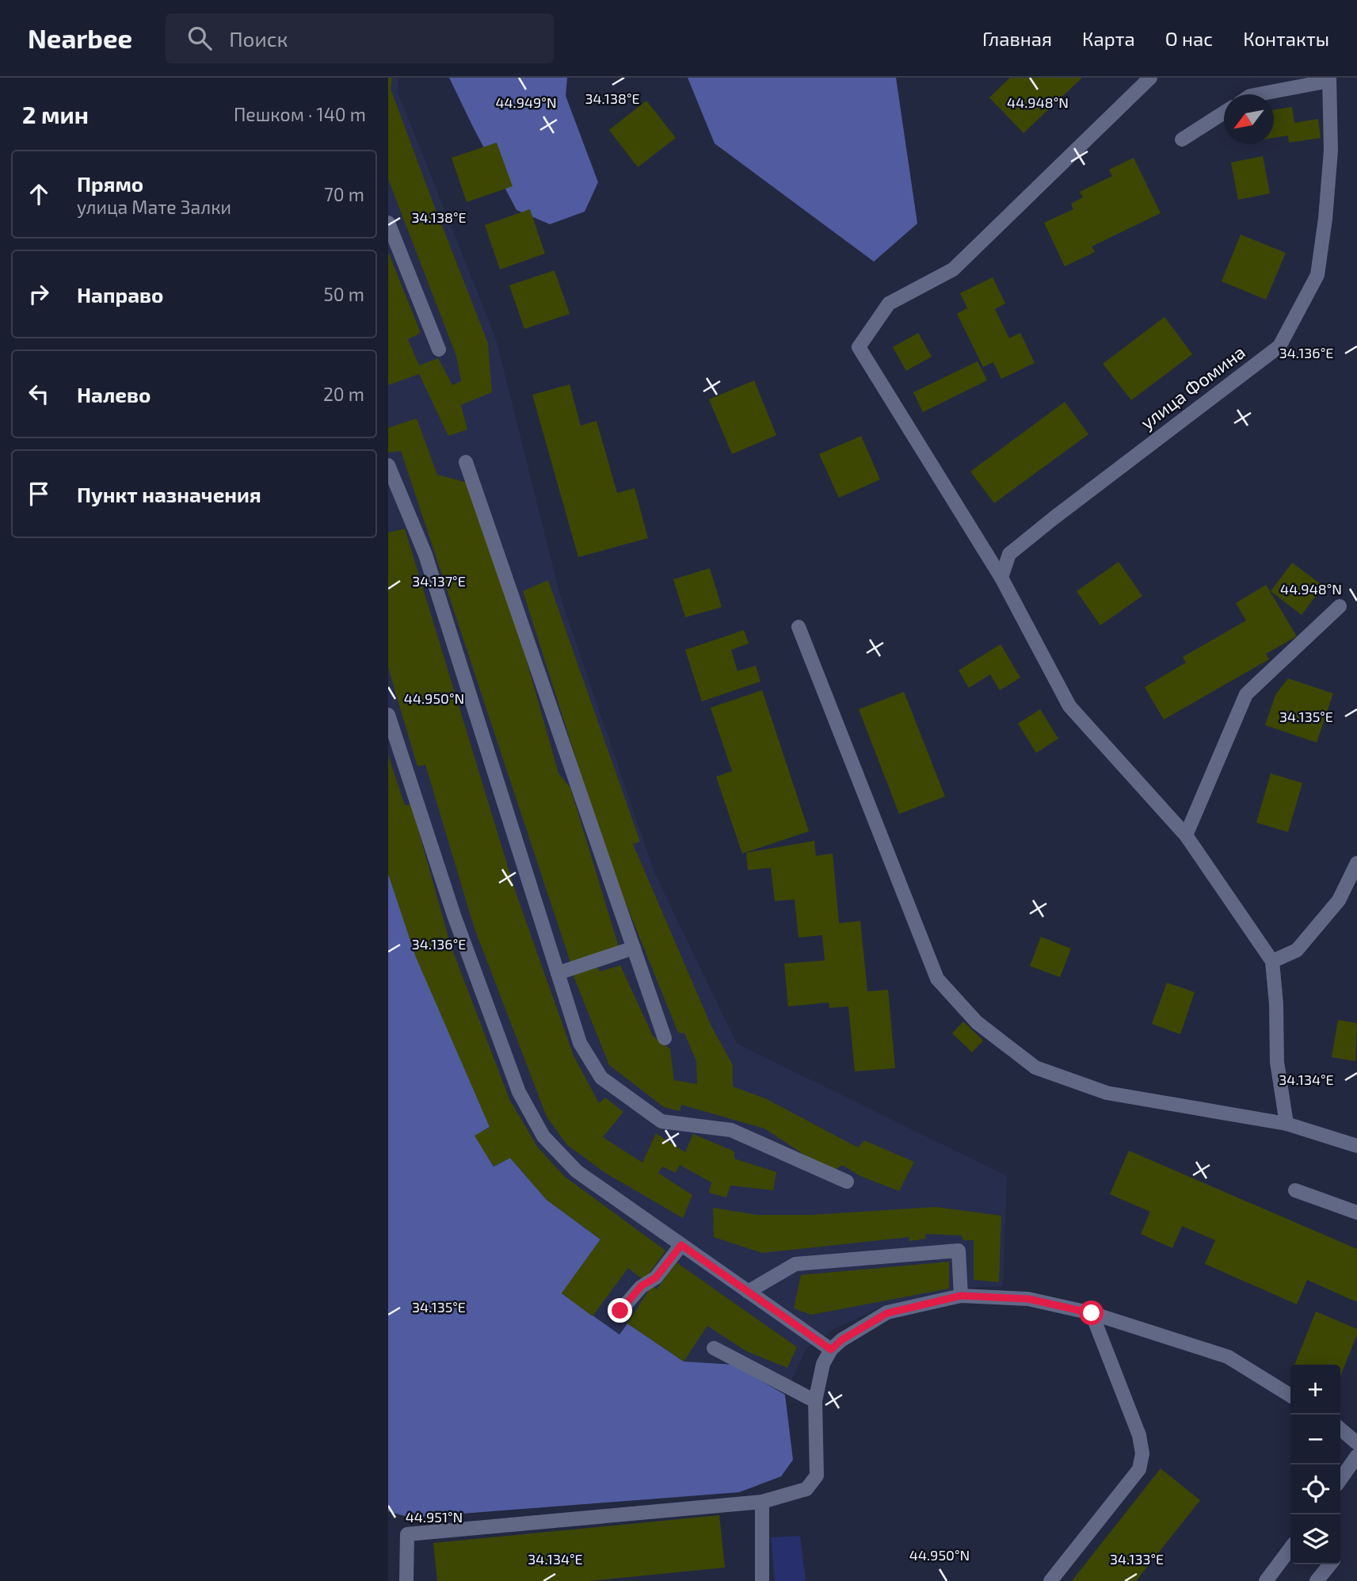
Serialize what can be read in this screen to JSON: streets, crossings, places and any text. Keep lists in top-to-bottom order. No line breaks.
{"streets":{"street":["улица Фомина"]},"north":"bottom left","page":{"header":"Nearbee","search":"Поиск","nav":["Главная","Карта","О нас","Контакты"],"heading":["2 мин","Пешком · 140 m"],"list":[["Прямо","улица Мате Залки","70 m"],["Направо","50 m"],["Налево","20 m"],"Пункт назначения"],"map_buttons":["+","−"]},"coordinates":["34.138°E","44.949°N","44.948°N","34.136°E","34.137°E","44.950°N","34.135°E","34.134°E","44.951°N","34.133°E"]}
